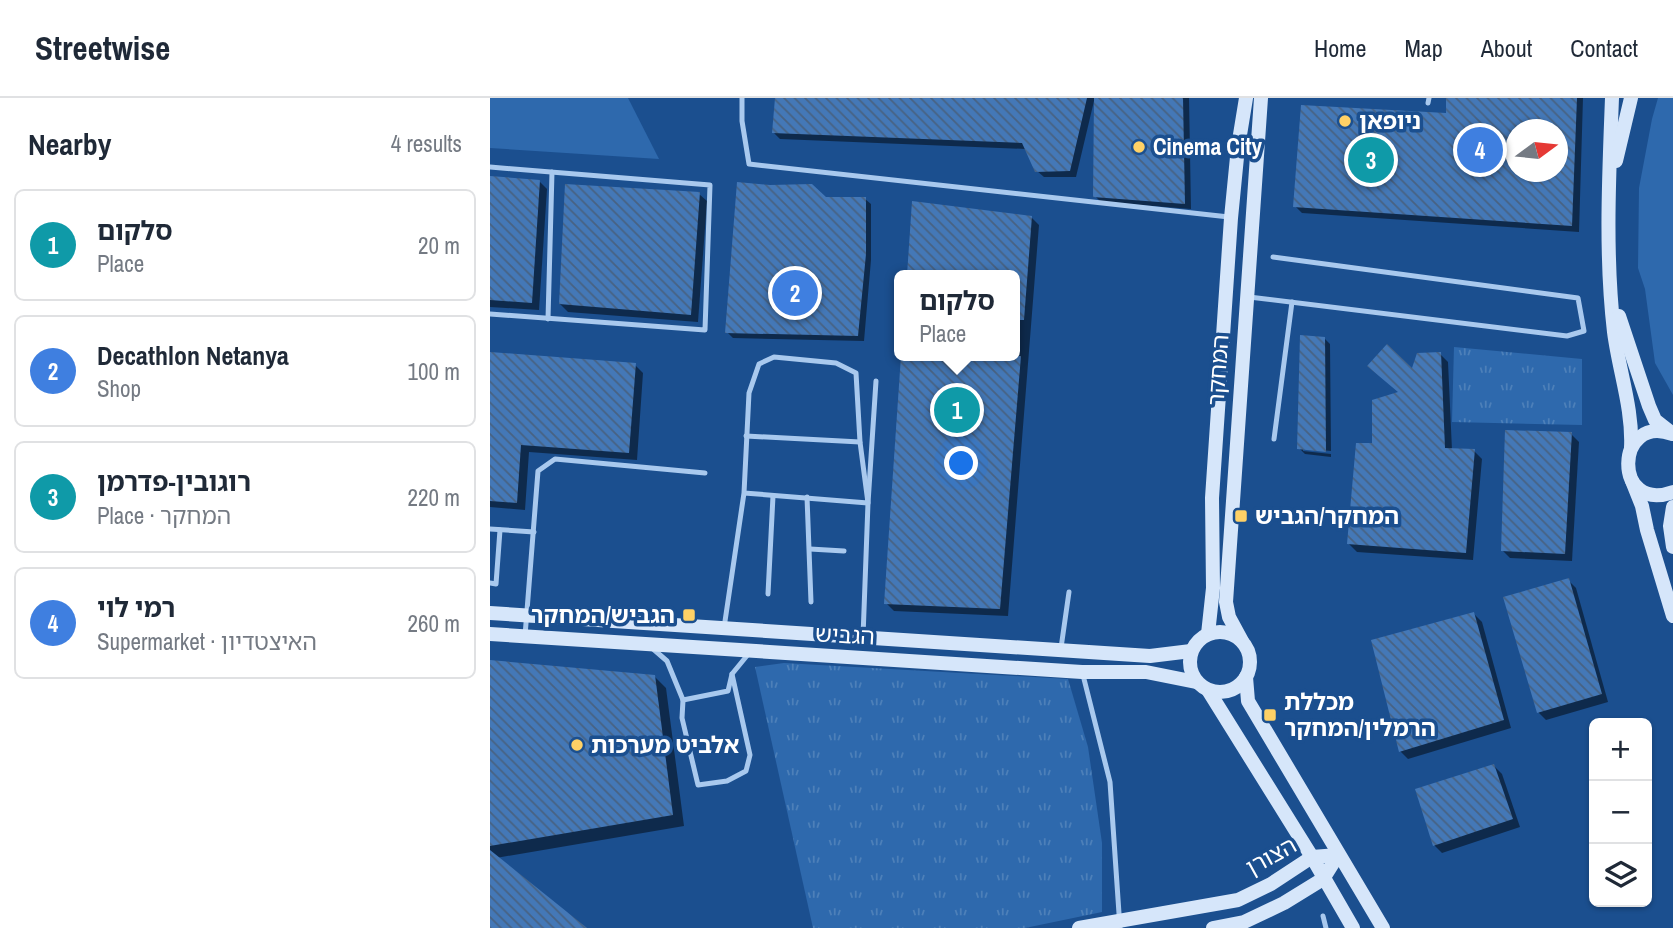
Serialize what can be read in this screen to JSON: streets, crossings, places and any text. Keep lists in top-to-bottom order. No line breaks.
{"streets":{"street":["המחקר","הגביש","הצורן"]},"crossings":[["המחקר","הגביש"]],"places":{"other":["ניופאן","Cinema City","אלביט מערכות"],"transit":["המחקר/הגביש","הגביש/המחקר","מכללת הרמלין/המחקר"]},"north":"right","page":{"header":"Streetwise","nav":["Home","Map","About","Contact"],"heading":["Nearby","4 results"],"pins":["4","3","2","1"],"list":[{"mark":"1","name":"סלקום","note":"Place","value":"20 m"},{"mark":"2","name":"Decathlon Netanya","note":"Shop","value":"100 m"},{"mark":"3","name":"רוגובין-פדרמן","note":"Place · המחקר","value":"220 m"},{"mark":"4","name":"רמי לוי","note":"Supermarket · האיצטדיון","value":"260 m"}],"popup":["סלקום","Place"],"map_buttons":["+","−"]}}
